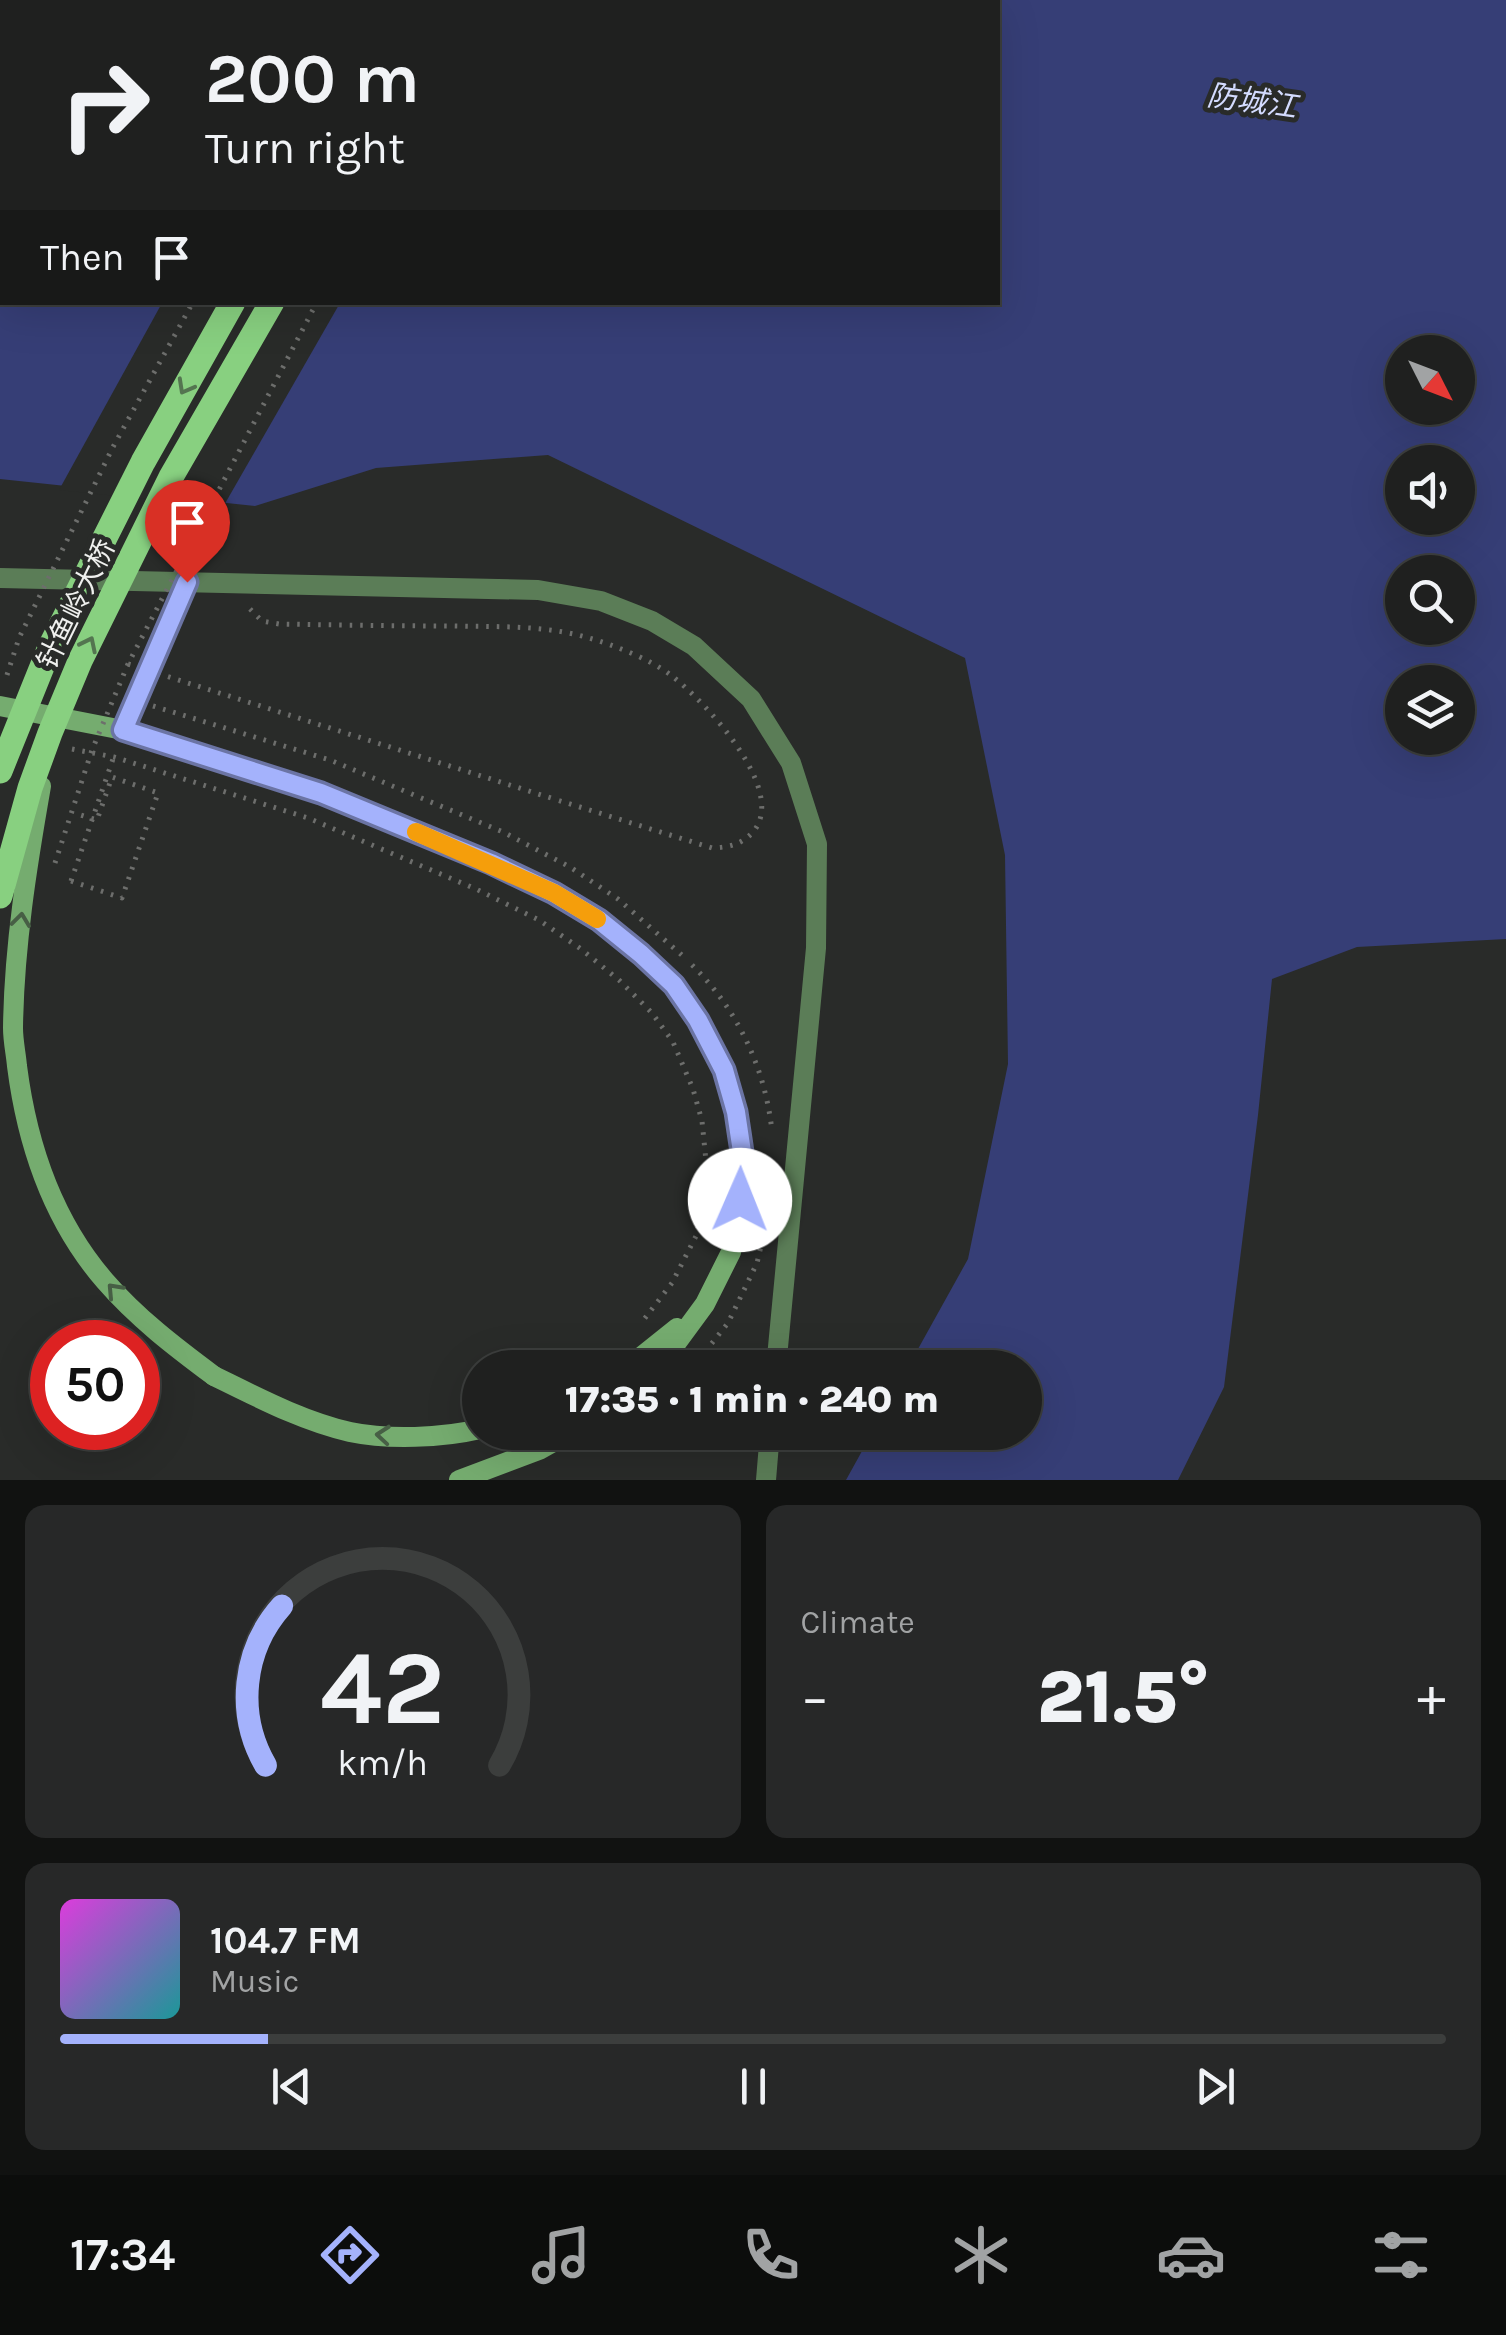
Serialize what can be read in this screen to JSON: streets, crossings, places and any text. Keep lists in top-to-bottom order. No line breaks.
{"streets":{"main road":["针鱼岭大桥"]},"water":["防城江"],"north":"bottom right","page":{"turn":["200 m","Turn right"],"then":"Then","limit":"50","trip":"17:35 · 1 min · 240 m","tile":"Climate","heat":["−","21.5°","+"],"song":["104.7 FM","Music"],"tabs":"17:34","gauge":["42","km/h"]}}
